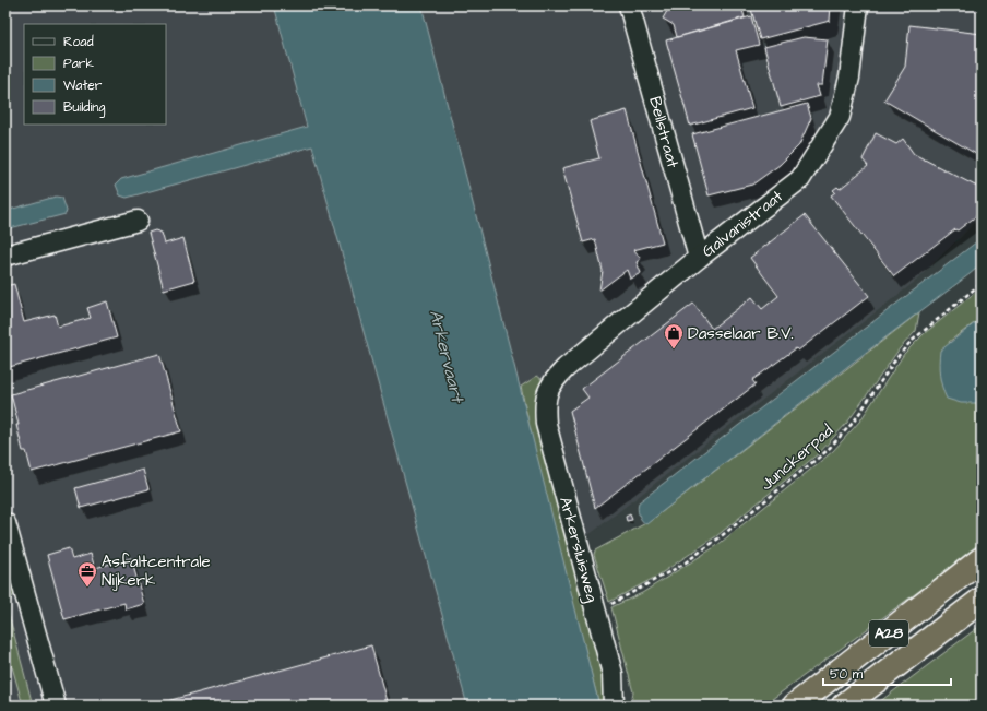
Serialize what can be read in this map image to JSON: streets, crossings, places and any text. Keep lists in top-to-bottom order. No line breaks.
{"streets":{"highway":["A28"],"street":["Bellstraat","Galvanistraat","Arkersluisweg"],"path":["Junckerpad"]},"crossings":[["Bellstraat","Galvanistraat"],["Galvanistraat","Arkersluisweg"],["Junckerpad","Arkersluisweg"]],"water":["Arkervaart"],"places":{"shop":["Dasselaar B.V."],"office":["Asfaltcentrale Nijkerk"]},"legend":["Road","Park","Water","Building"],"scale_bar":"50 m"}
